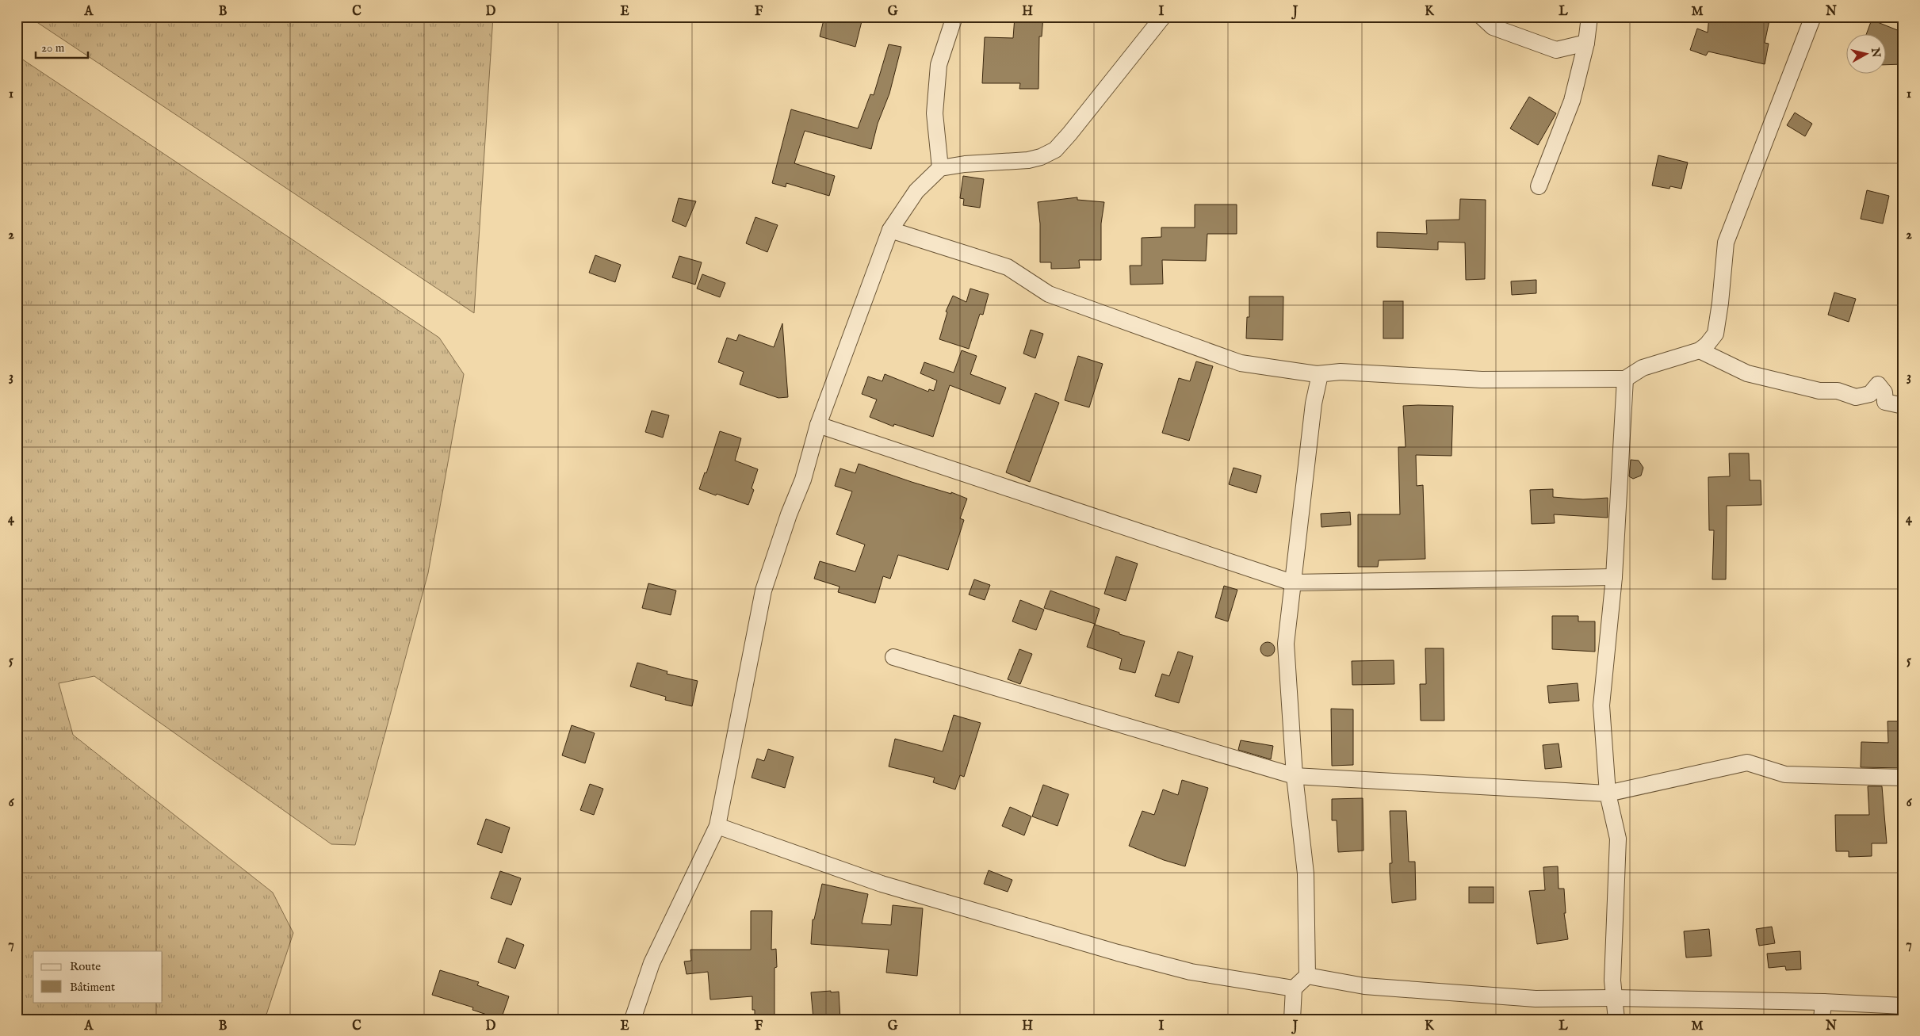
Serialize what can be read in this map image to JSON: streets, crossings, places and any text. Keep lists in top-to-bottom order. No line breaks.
{"legend":["Route","Bâtiment"],"scale_bar":"20 m","north":"right","grid":{"columns":["A","B","C","D","E","F","G","H","I","J","K","L","M","N"],"rows":["1","2","3","4","5","6","7"]}}
